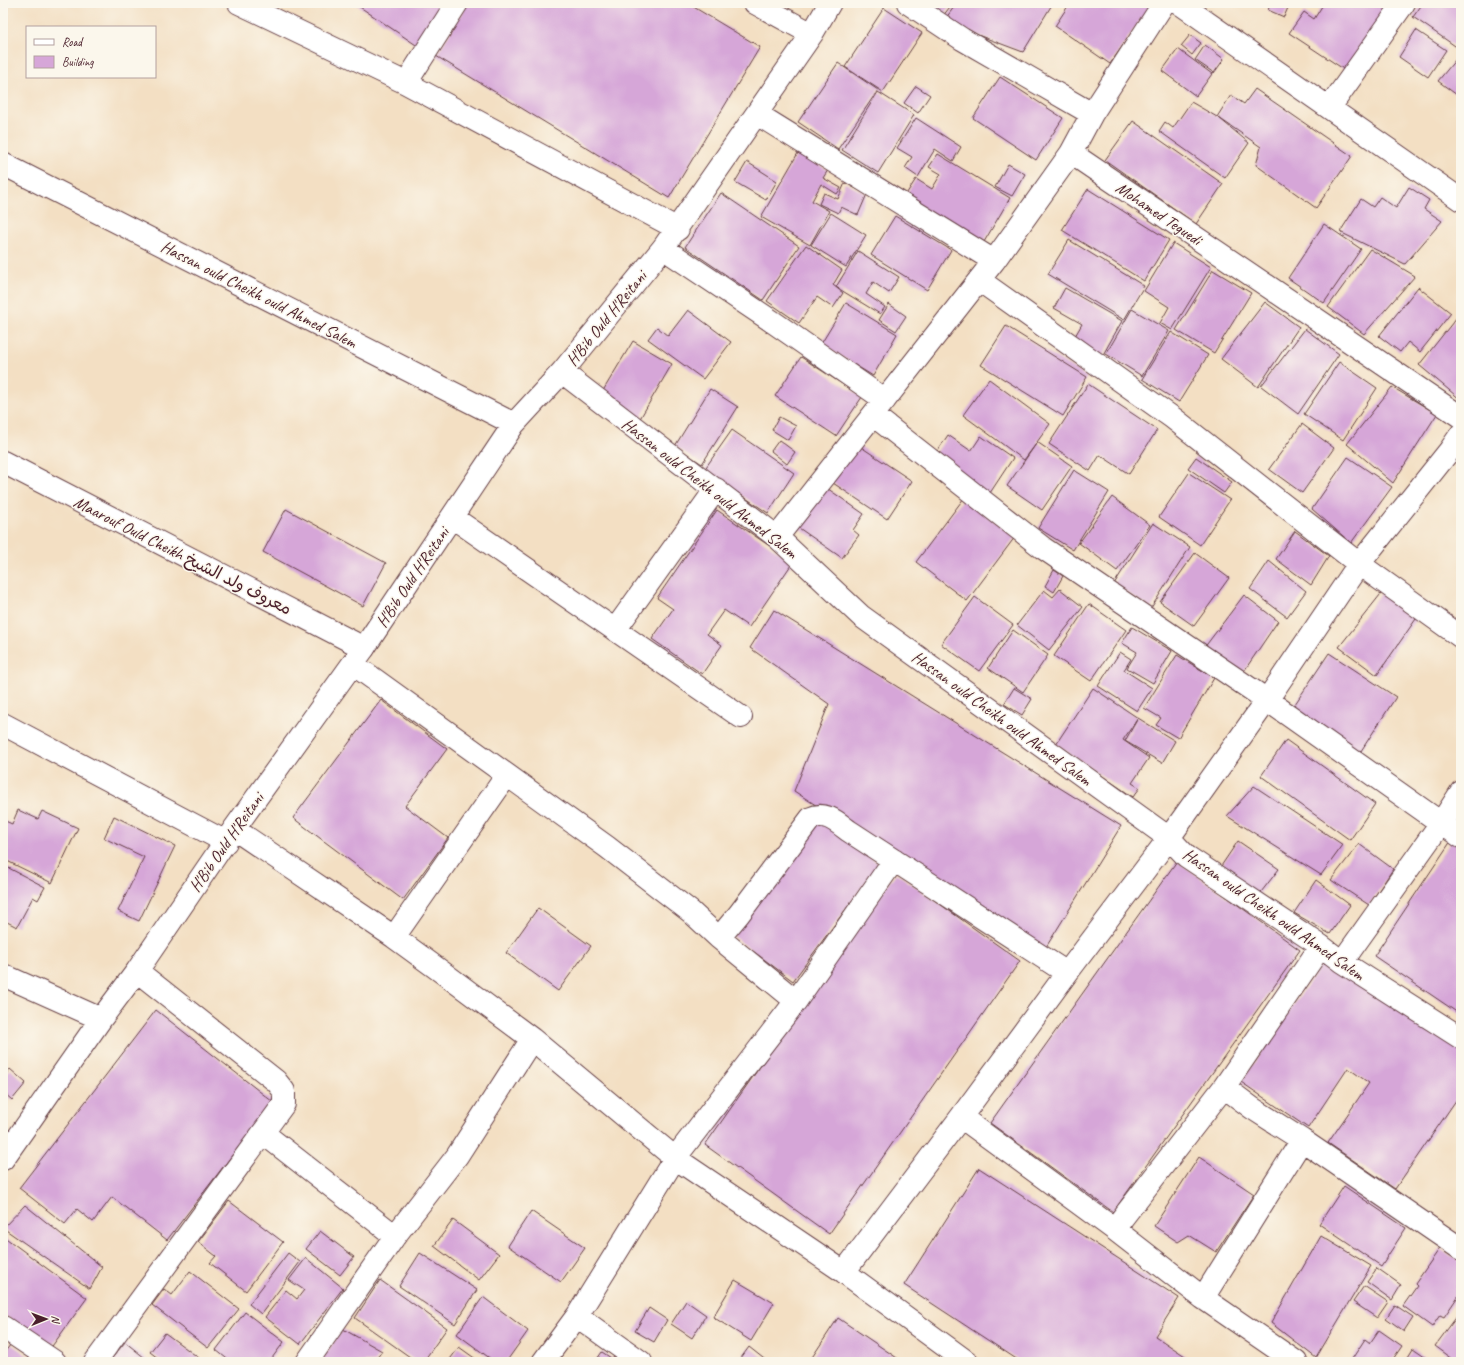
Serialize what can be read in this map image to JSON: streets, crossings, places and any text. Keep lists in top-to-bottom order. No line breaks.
{"streets":{"street":["Mohamed Teguedi","Hassan ould Cheikh ould Ahmed Salem","H'Bib Ould H'Reitani","Maarouf Ould Cheikh معروف ولد الشيخ"]},"crossings":[["Hassan ould Cheikh ould Ahmed Salem","H'Bib Ould H'Reitani"],["H'Bib Ould H'Reitani","Maarouf Ould Cheikh معروف ولد الشيخ"]],"legend":["Road","Building"],"north":"right"}
